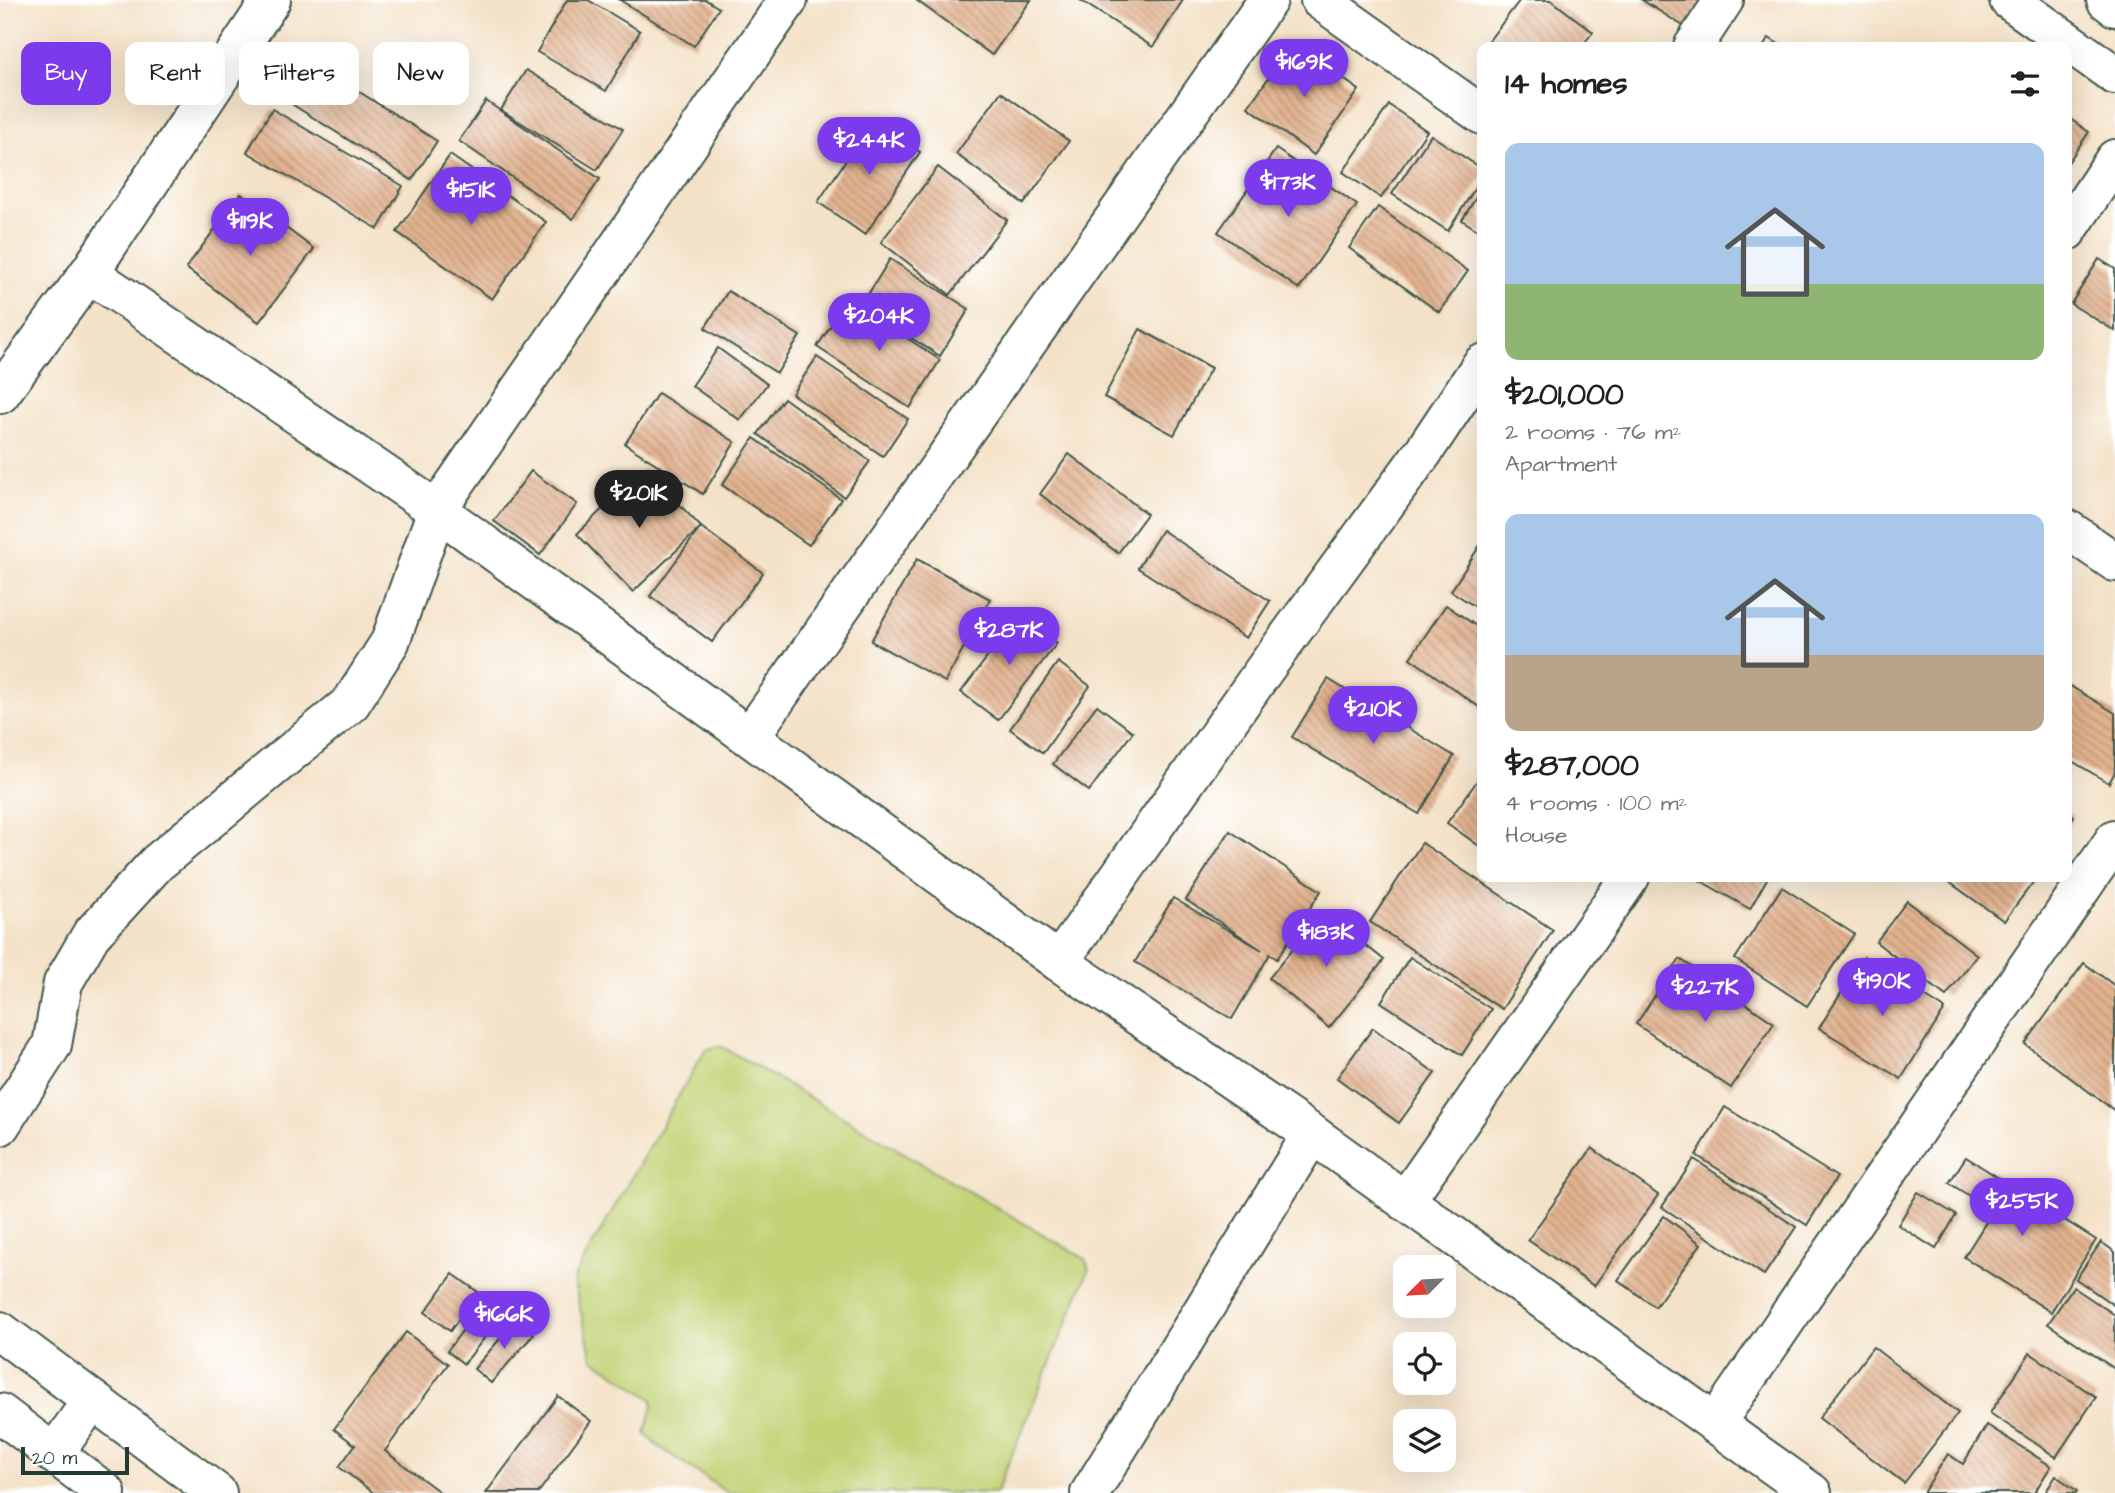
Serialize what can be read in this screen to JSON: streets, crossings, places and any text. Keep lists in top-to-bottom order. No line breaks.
{"scale_bar":"20 m","north":"bottom left","page":{"price":["$169K","$244K","$173K","$151K","$119K","$204K","$201K","$287K","$210K","$183K","$190K","$227K","$255K","$166K"],"chip":["Buy","Rent","Filters","New"],"heading":"14 homes","list":[{"name":"$201,000","note":"2 rooms · 76 m² · Apartment"},{"name":"$287,000","note":"4 rooms · 100 m² · House"}],"scale":"20 m"}}
